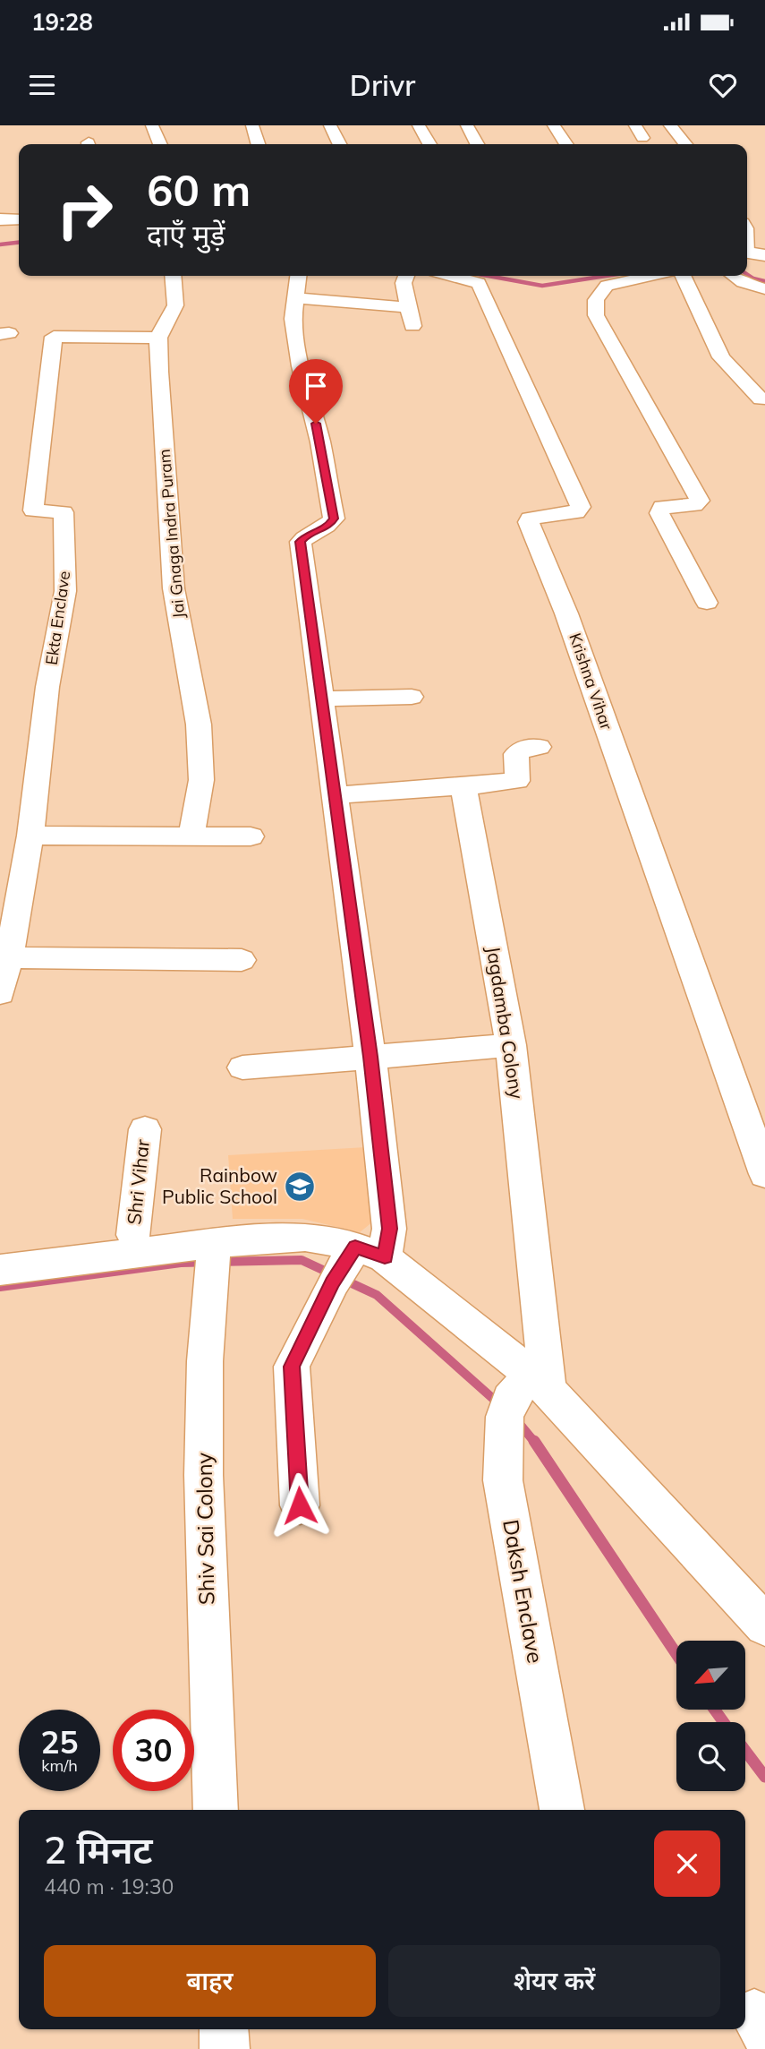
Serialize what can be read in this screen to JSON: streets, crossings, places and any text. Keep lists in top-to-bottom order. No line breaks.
{"streets":{"street":["Jai Gnaga Indra Puram","Ekta Enclave","Krishna Vihar","Jagdamba Colony","Shri Vihar","Shiv Sai Colony","Daksh Enclave"]},"crossings":[["Jai Gnaga Indra Puram","Ekta Enclave"],["Jagdamba Colony","Daksh Enclave"]],"places":{"school or university":["Rainbow Public School"]},"north":"bottom left","page":{"status":"19:28","header":"Drivr","turn":["60 m","दाएँ मुड़ें"],"speed":"25 km/h","limit":"30","heading":["2 मिनट","440 m · 19:30"],"buttons":["बाहर","शेयर करें"]}}
